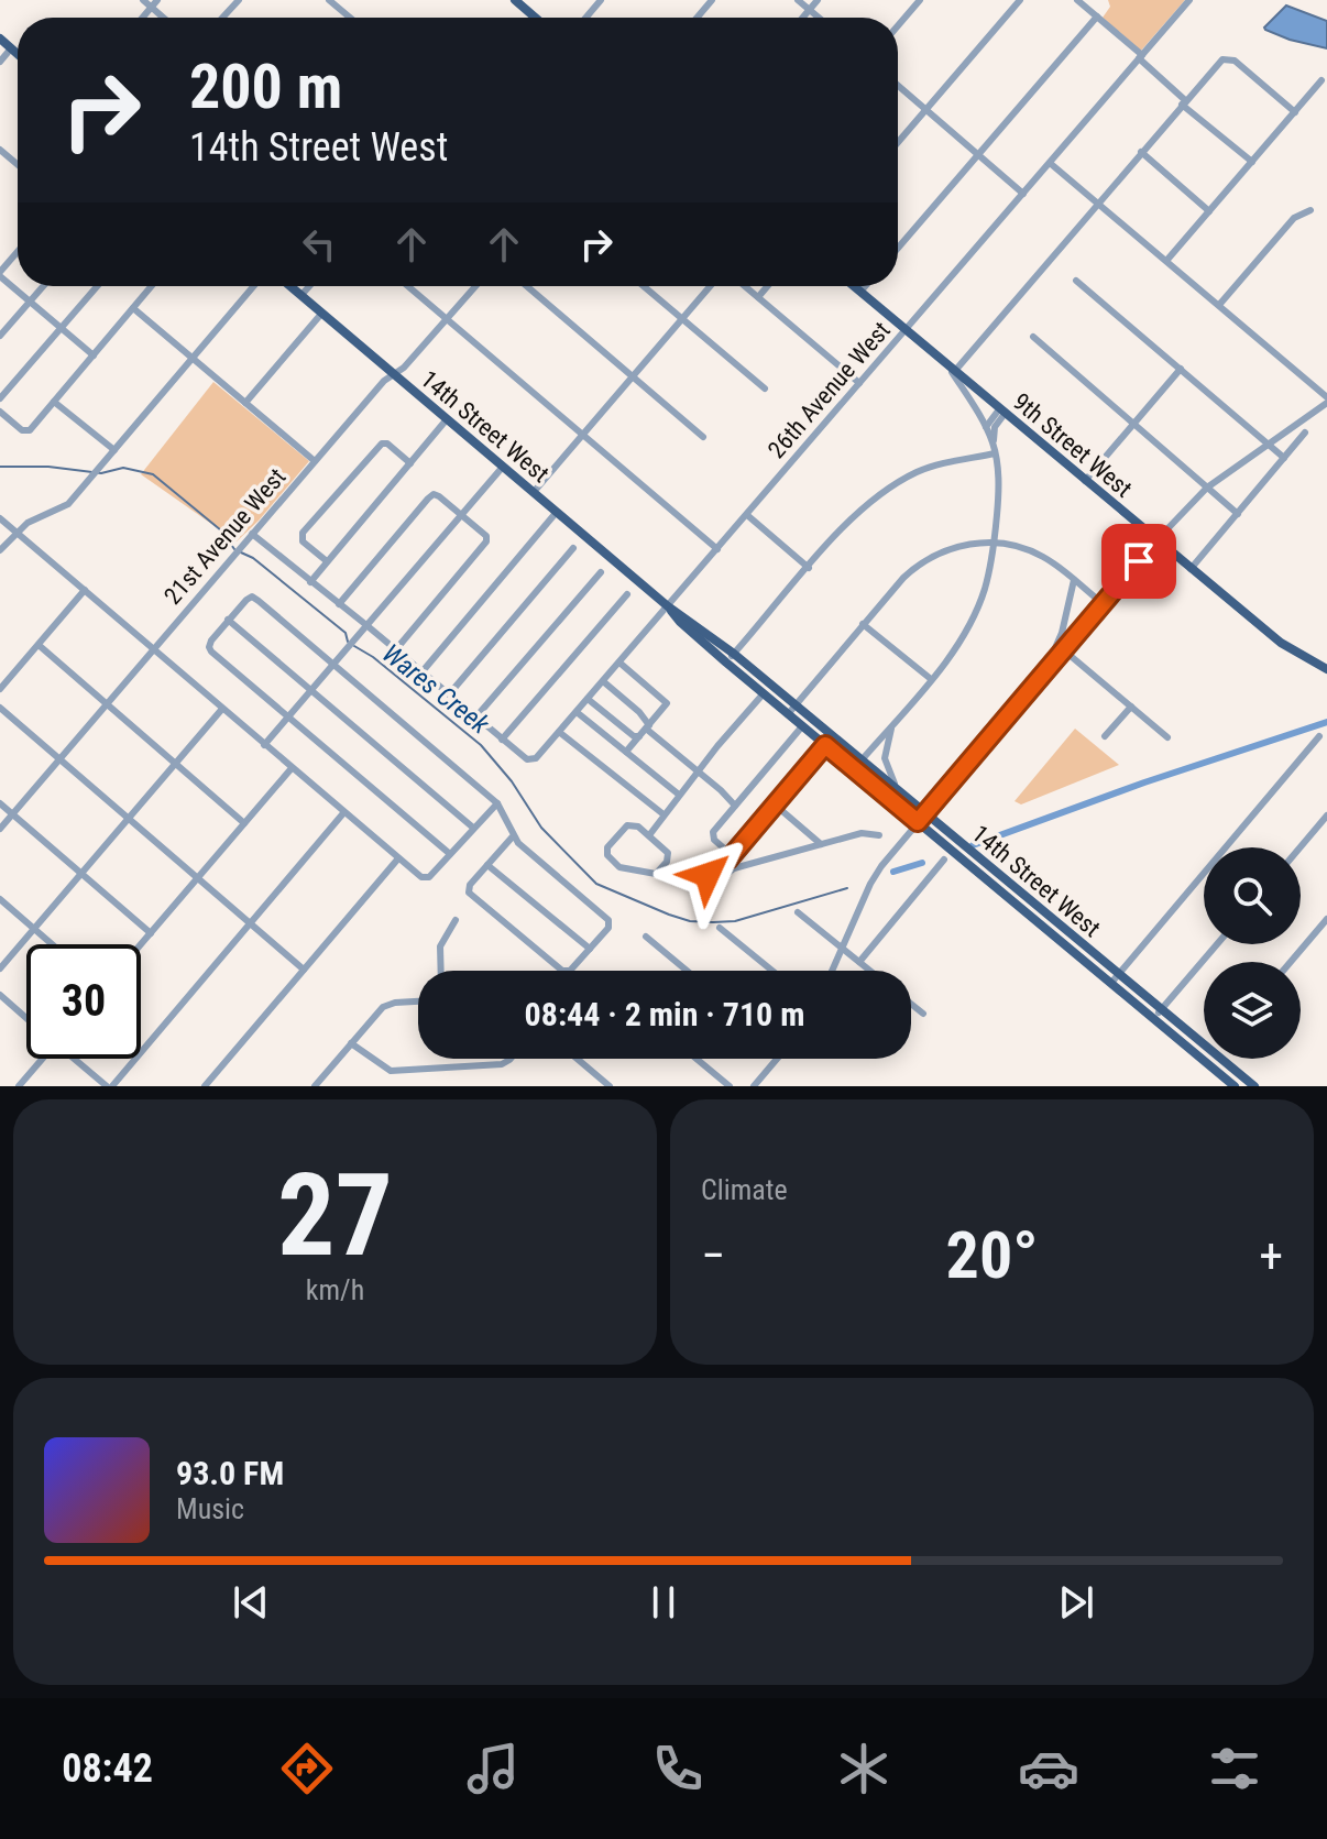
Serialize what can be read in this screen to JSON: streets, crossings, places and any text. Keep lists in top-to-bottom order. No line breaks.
{"streets":{"main road":["14th Street West","9th Street West"],"street":["26th Avenue West","21st Avenue West"]},"crossings":[["26th Avenue West","14th Street West"],["26th Avenue West","9th Street West"],["14th Street West","21st Avenue West"]],"water":["Wares Creek"],"page":{"turn":["200 m","14th Street West"],"limit":"30","trip":"08:44 · 2 min · 710 m","tile":[["27","km/h"],"Climate"],"heat":["−","20°","+"],"song":["93.0 FM","Music"],"tabs":"08:42"}}
